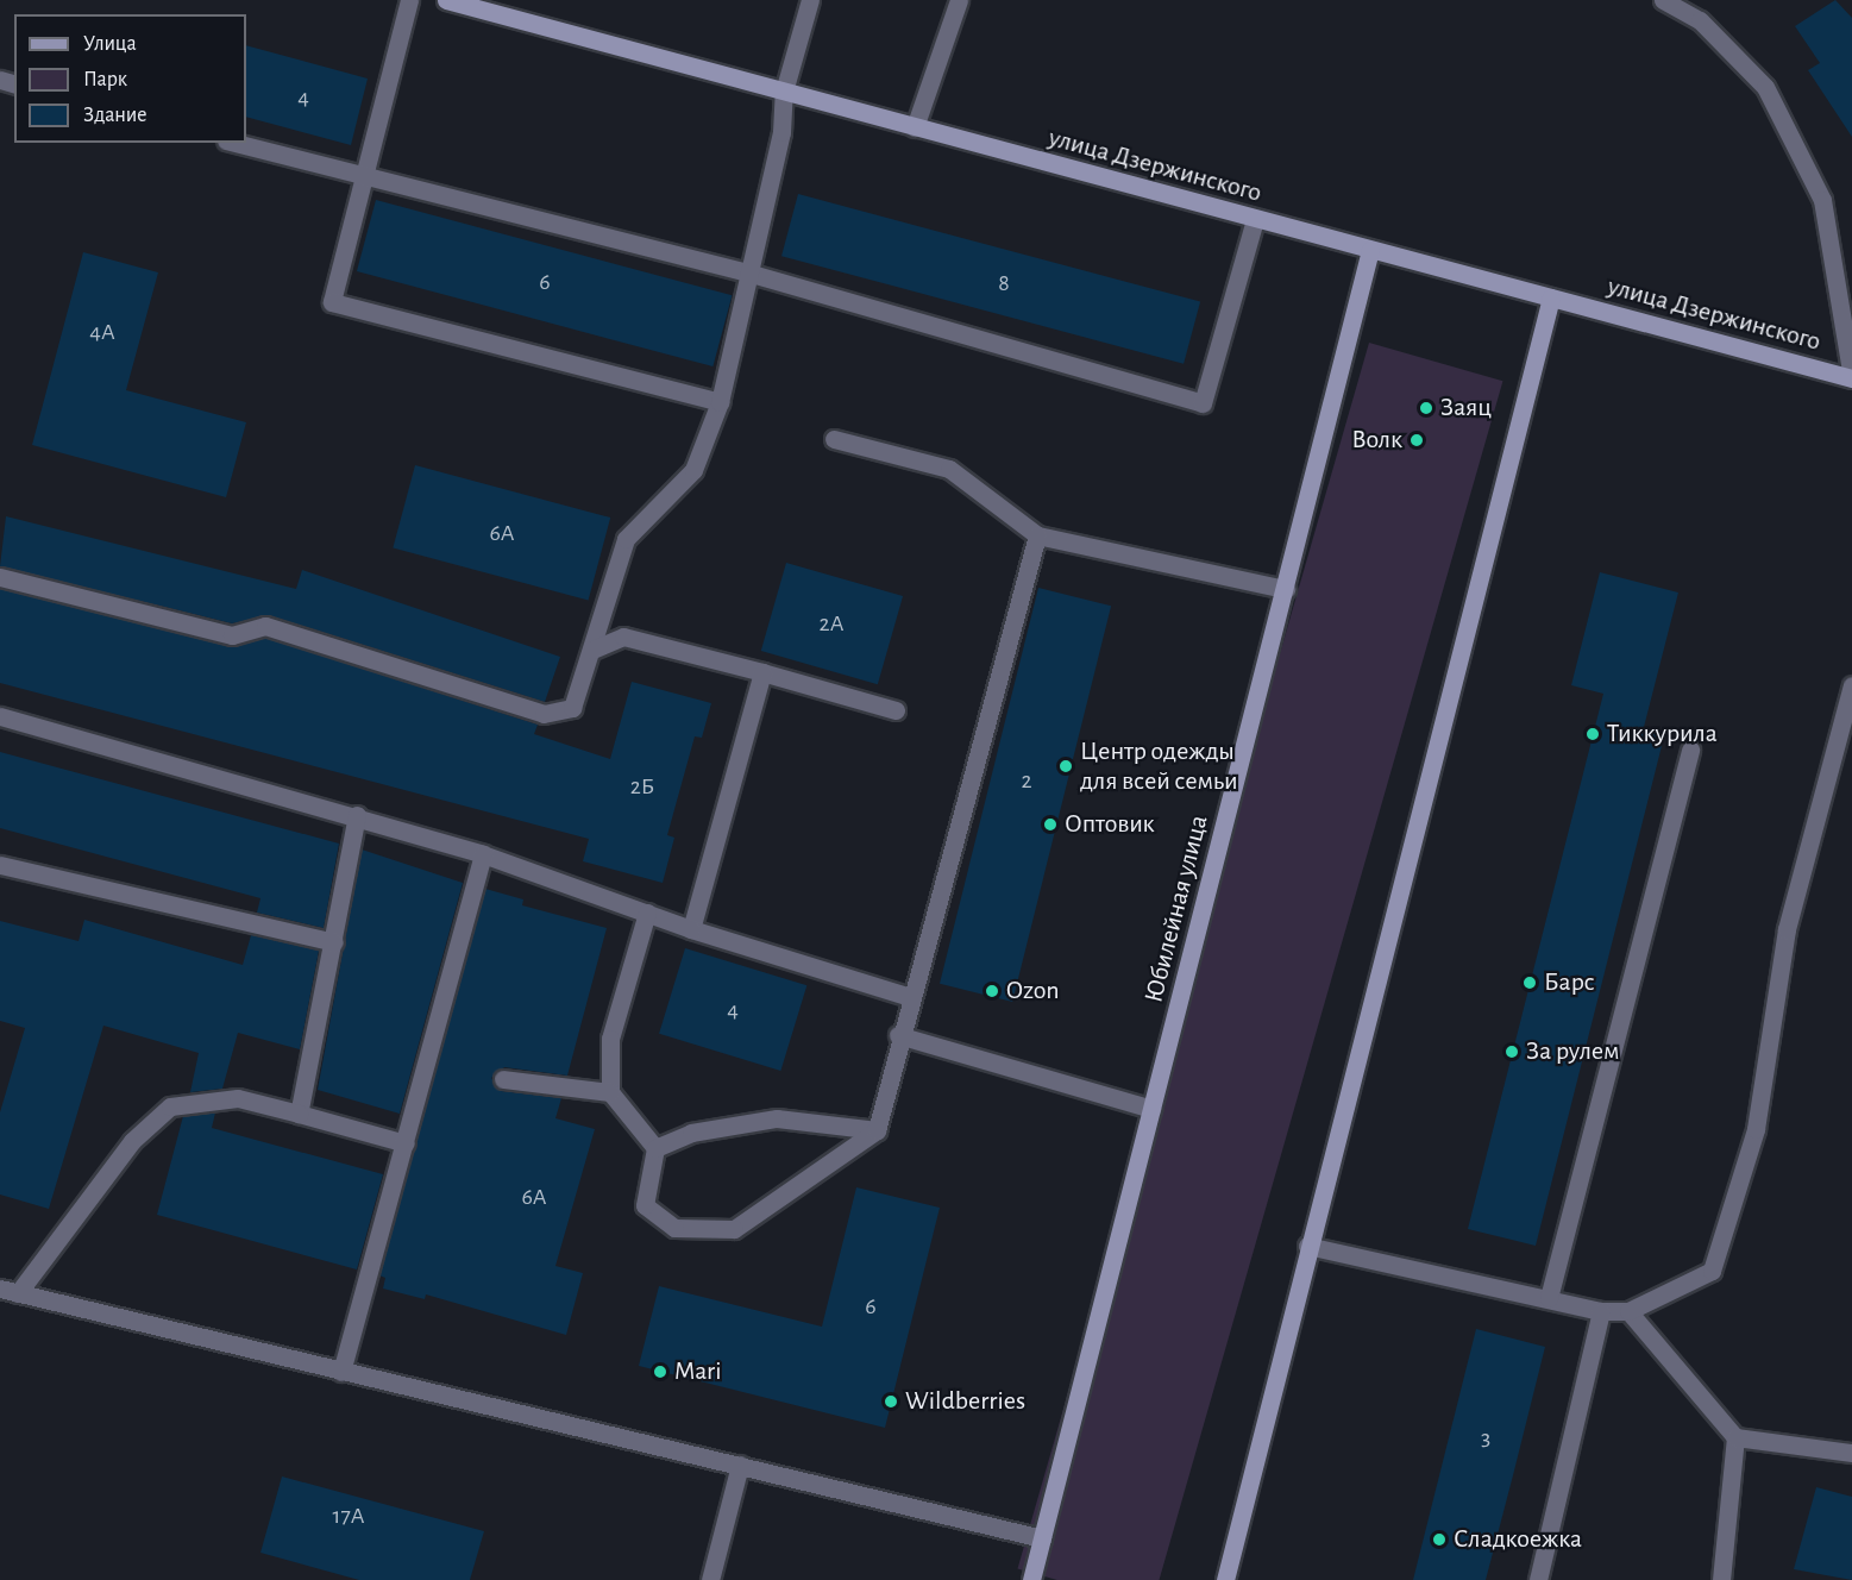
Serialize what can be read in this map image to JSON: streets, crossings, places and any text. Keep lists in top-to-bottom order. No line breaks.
{"streets":{"main road":["улица Дзержинского","Юбилейная улица"]},"crossings":[["улица Дзержинского","Юбилейная улица"]],"places":["Заяц","Волк","Тиккурила","Центр одежды для всей семьи","Оптовик","Барс","Ozon","За рулем","Mari","Wildberries","Сладкоежка"],"house_numbers":["4","6","8","4А","6А","2А","2","2Б","4","6А","6","3","17А"],"legend":["Улица","Парк","Здание"]}
